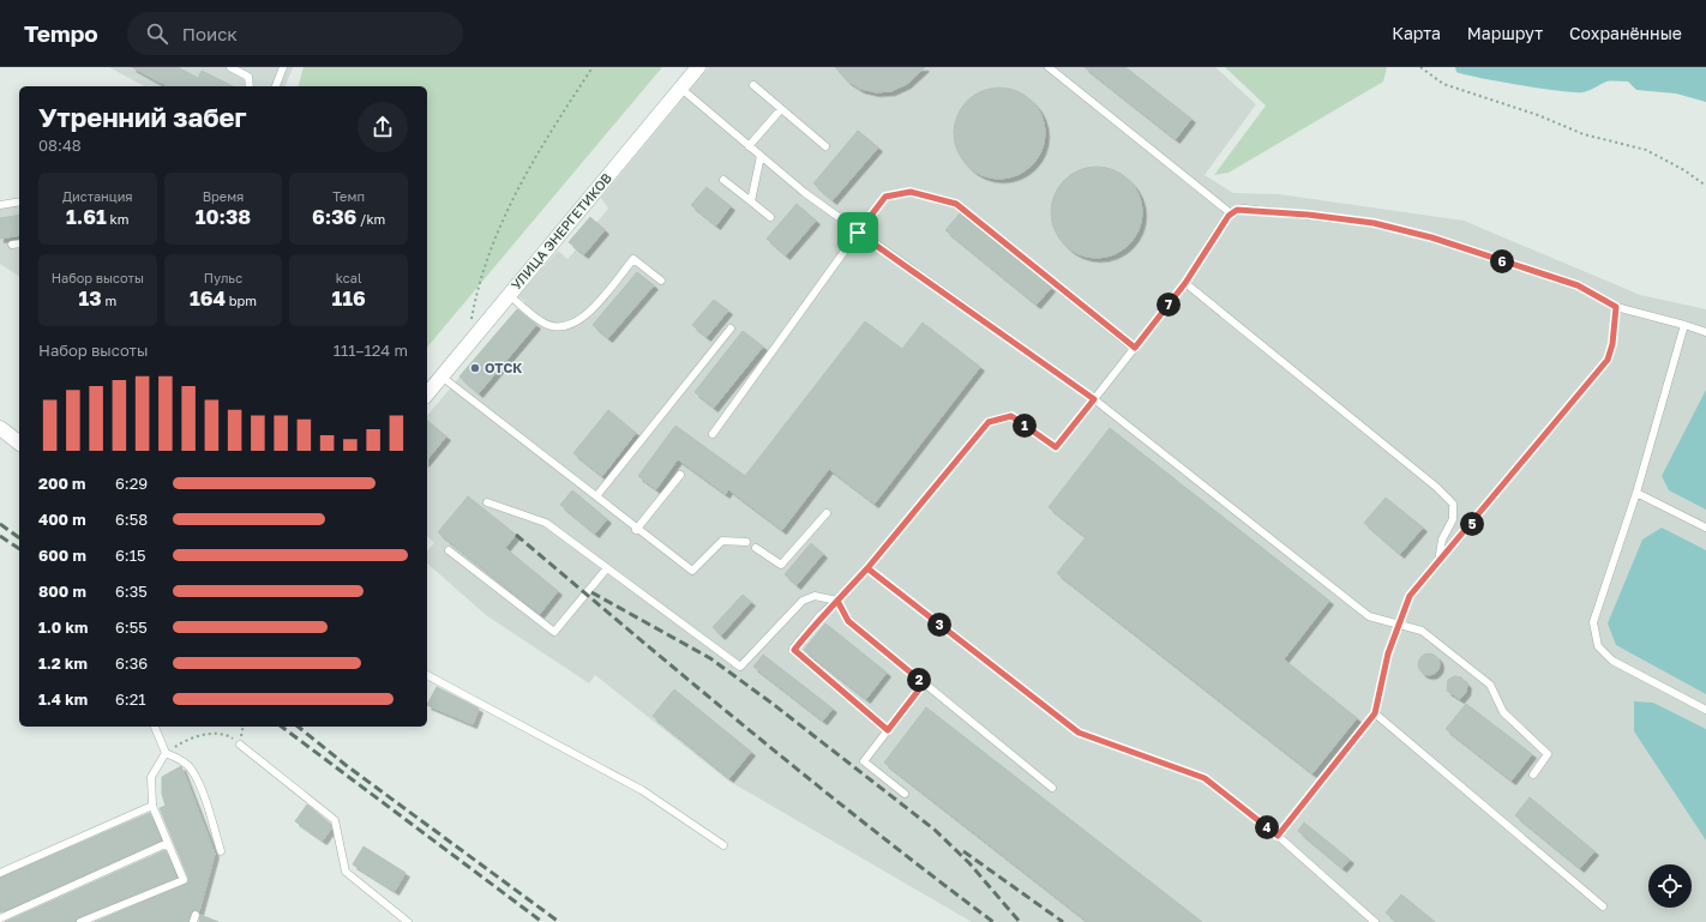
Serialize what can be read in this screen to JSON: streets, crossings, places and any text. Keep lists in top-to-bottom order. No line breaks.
{"streets":{"street":["УЛИЦА ЭНЕРГЕТИКОВ"]},"places":["ОТСК"],"page":{"header":"Tempo","search":"Поиск","nav":["Карта","Маршрут","Сохранённые"],"heading":["Утренний забег","08:48"],"stats":[["Дистанция","1.61 km"],["Время","10:38"],["Темп","6:36 /km"],["Набор высоты","13 m"],["Пульс","164 bpm"],["kcal","116"]],"pins":["6","7","1","5","3","2","4"],"chart":["Набор высоты","111–124 m"],"list":[{"name":"200 m","note":"6:29"},{"name":"400 m","note":"6:58"},{"name":"600 m","note":"6:15"},{"name":"800 m","note":"6:35"},{"name":"1.0 km","note":"6:55"},{"name":"1.2 km","note":"6:36"},{"name":"1.4 km","note":"6:21"}]}}
